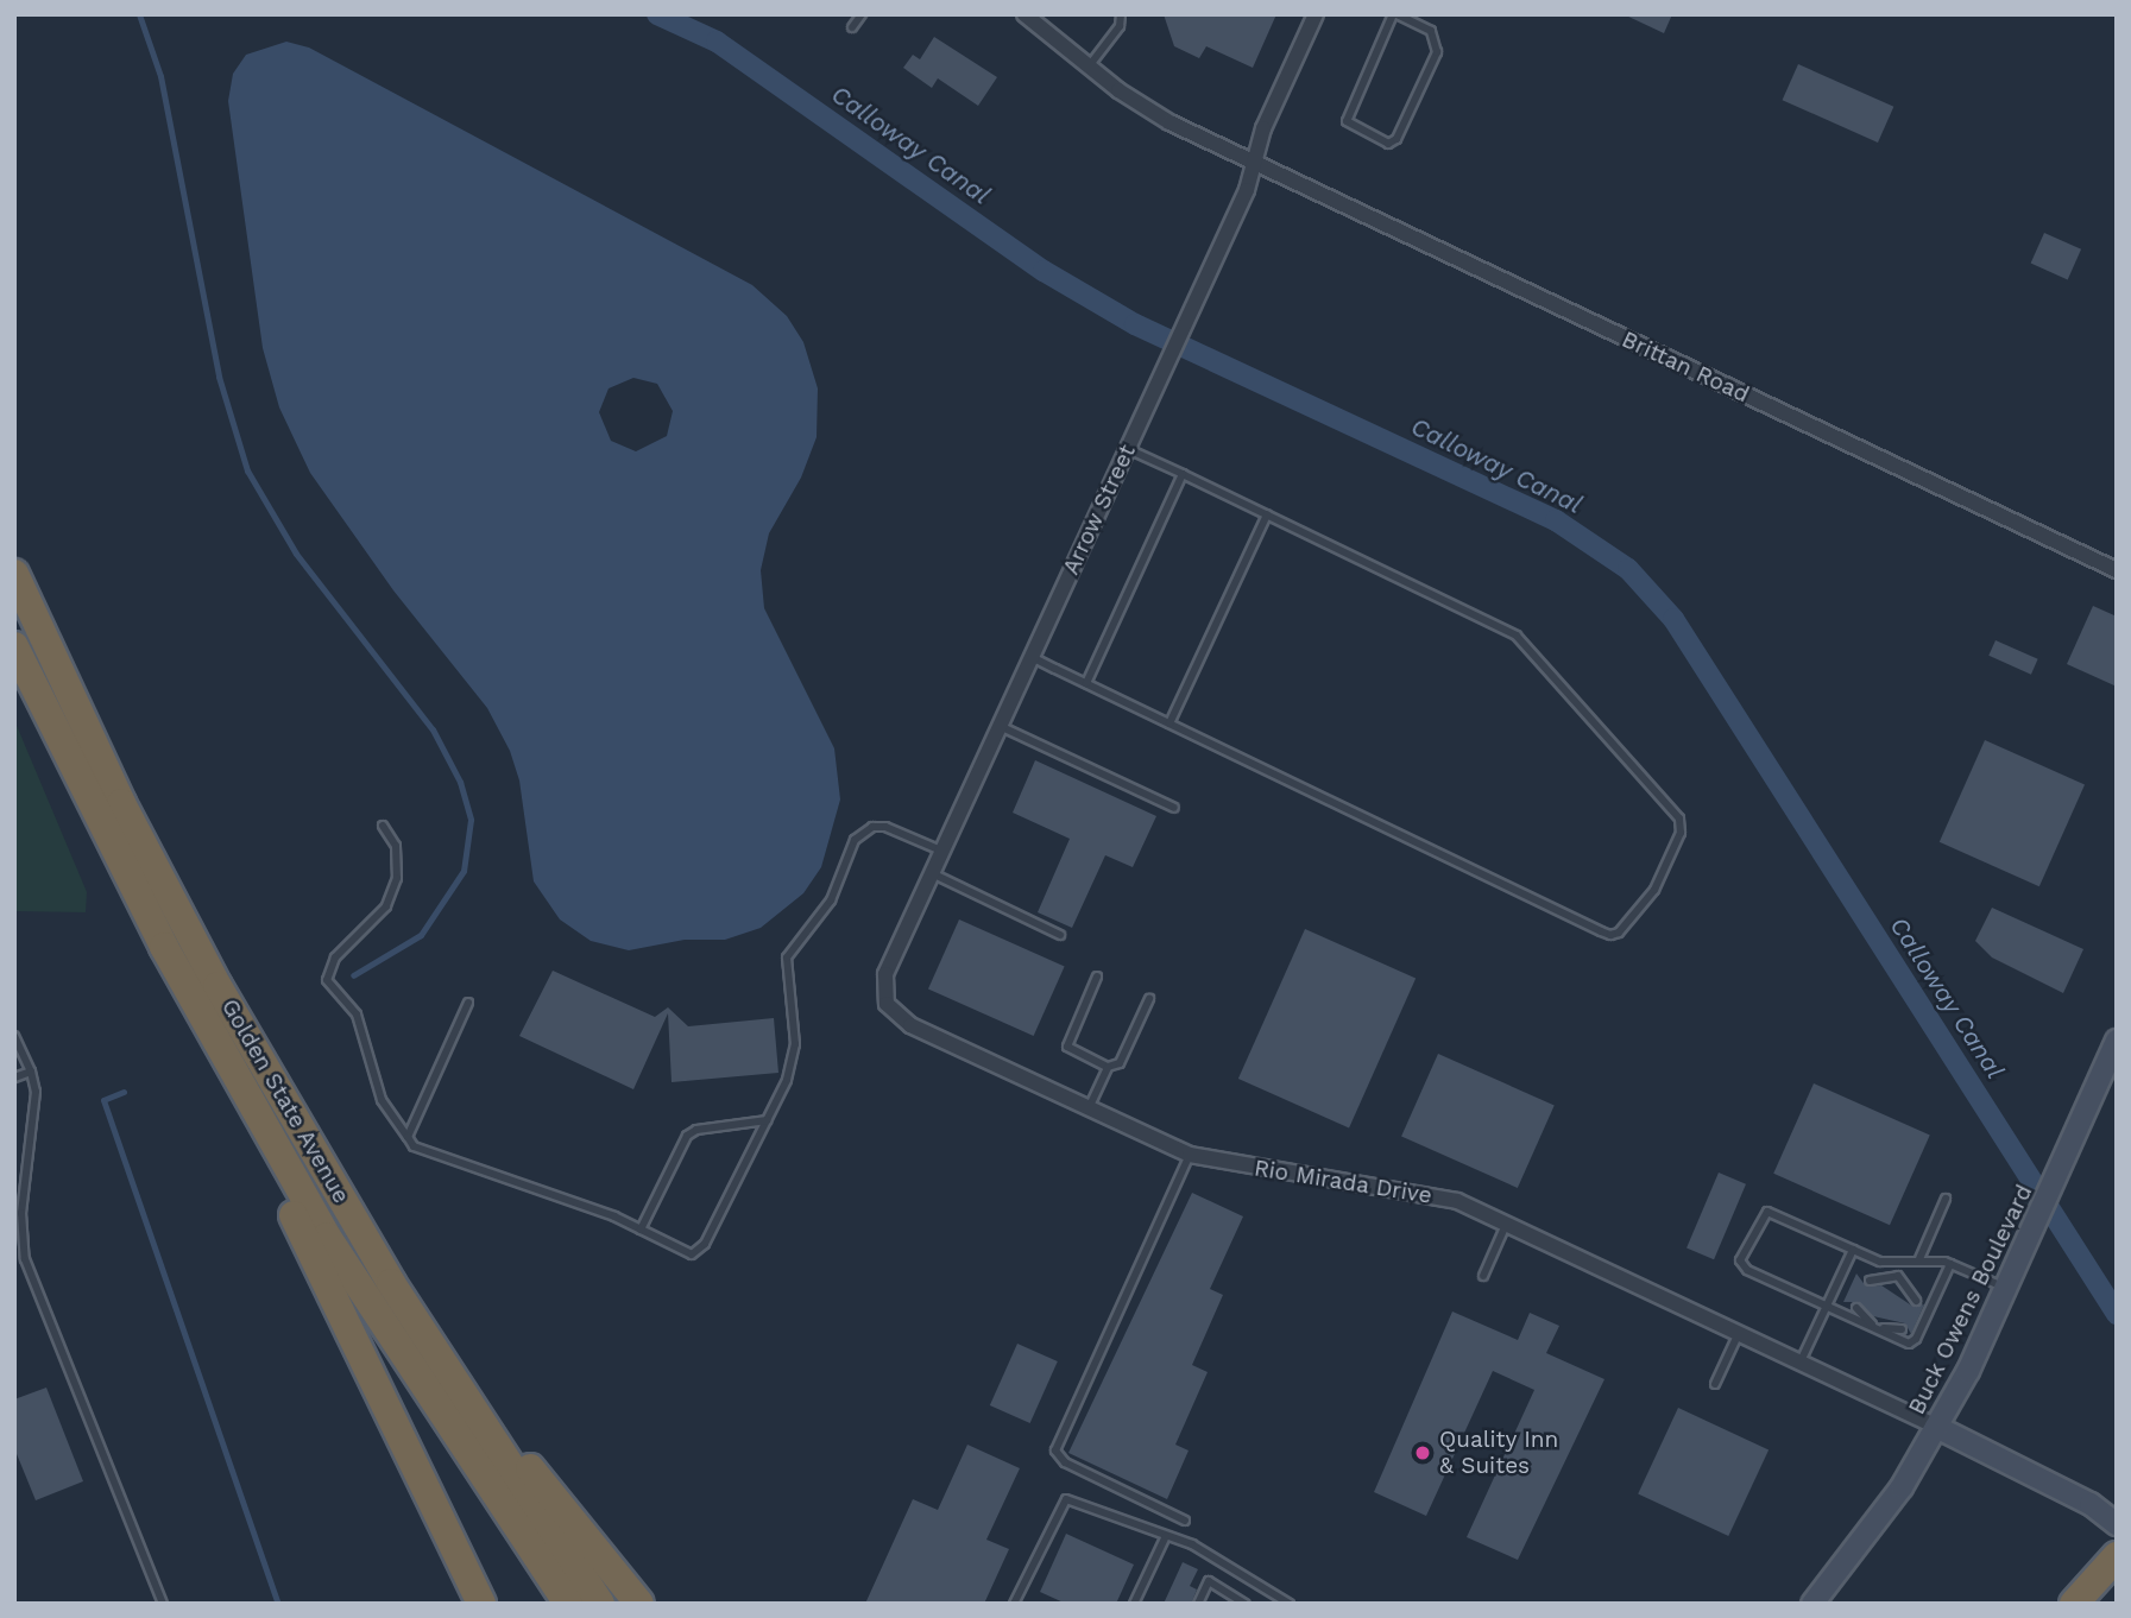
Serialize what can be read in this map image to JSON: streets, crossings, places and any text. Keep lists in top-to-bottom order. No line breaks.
{"streets":{"highway":["Golden State Avenue"],"main road":["Buck Owens Boulevard"],"street":["Brittan Road","Arrow Street","Rio Mirada Drive"]},"crossings":[["Brittan Road","Arrow Street"],["Arrow Street","Rio Mirada Drive"],["Rio Mirada Drive","Buck Owens Boulevard"]],"water":["Calloway Canal"],"places":["Quality Inn & Suites"]}
